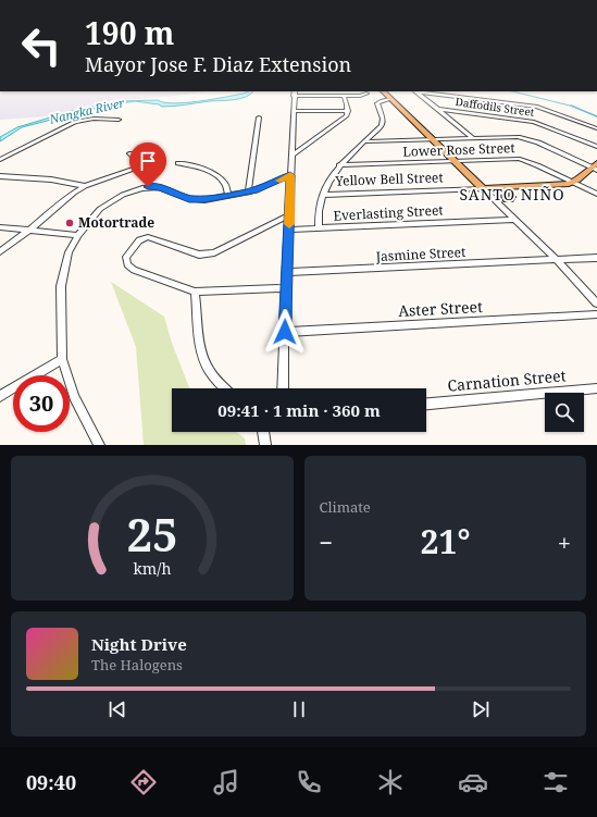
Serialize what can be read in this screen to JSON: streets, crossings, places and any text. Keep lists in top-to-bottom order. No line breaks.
{"streets":{"street":["Daffodils Street","Lower Rose Street","Yellow Bell Street","Everlasting Street","Jasmine Street","Aster Street","Carnation Street"]},"districts":["SANTO NIÑO"],"water":["Nangka River"],"places":["Motortrade"],"page":{"turn":["190 m","Mayor Jose F. Diaz Extension"],"limit":"30","trip":"09:41 · 1 min · 360 m","tile":"Climate","heat":["−","21°","+"],"song":["Night Drive","The Halogens"],"tabs":"09:40","gauge":["25","km/h"]}}
